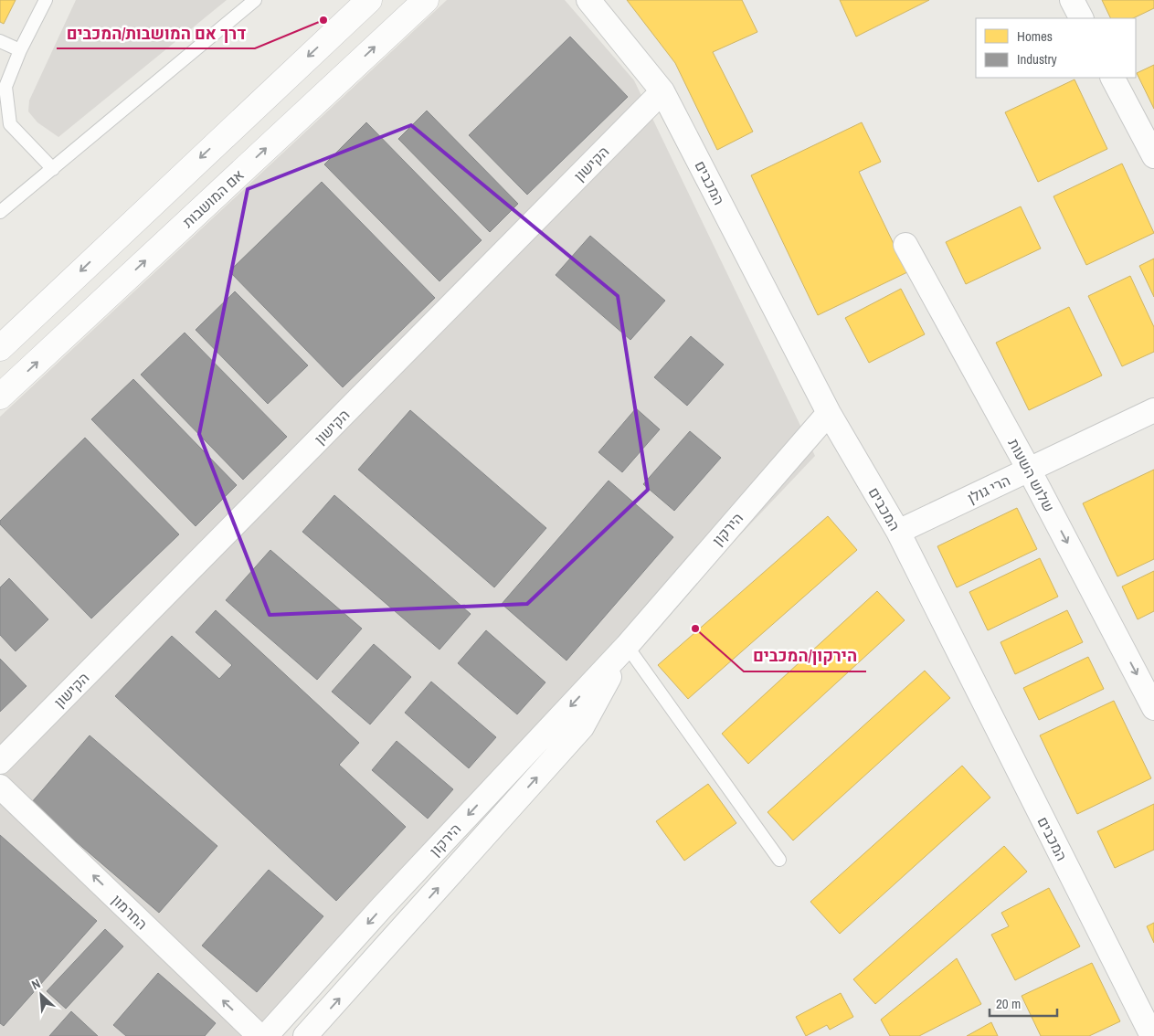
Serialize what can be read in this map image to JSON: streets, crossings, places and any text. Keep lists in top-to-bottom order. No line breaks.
{"streets":{"main road":["אם המושבות"],"street":["הקישון","המכבים","שלוש השעות","הרי גולן","הירקון","החרמון"]},"crossings":[["הקישון","המכבים"],["המכבים","הרי גולן"],["המכבים","הירקון"],["שלוש השעות","הרי גולן"]],"one_way":["שלוש השעות","החרמון"],"places":["דרך אם המושבות/המכבים","הירקון/המכבים"],"legend":["Homes","Industry"],"scale_bar":"20 m","north":"top left"}
